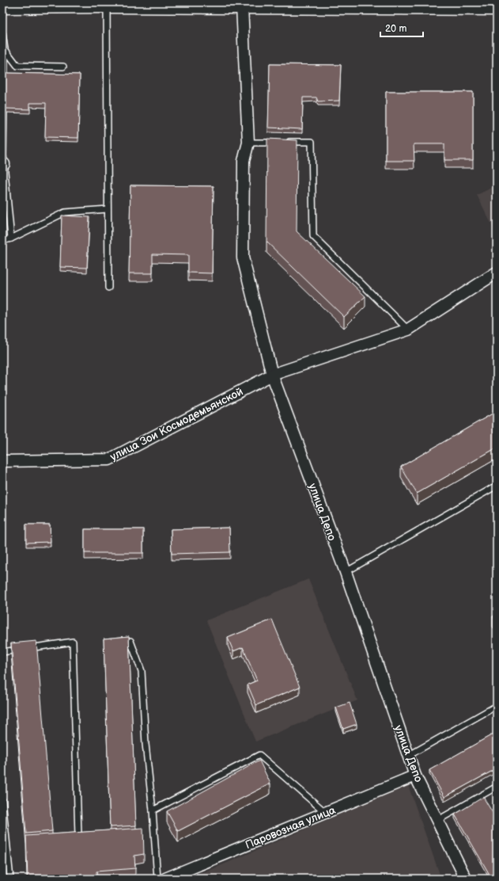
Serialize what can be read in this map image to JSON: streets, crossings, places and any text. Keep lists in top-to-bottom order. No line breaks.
{"streets":{"street":["улица Зои Космодемьянской","улица Депо","Паровозная улица"]},"crossings":[["улица Зои Космодемьянской","улица Депо"],["улица Депо","Паровозная улица"]],"scale_bar":"20 m"}
